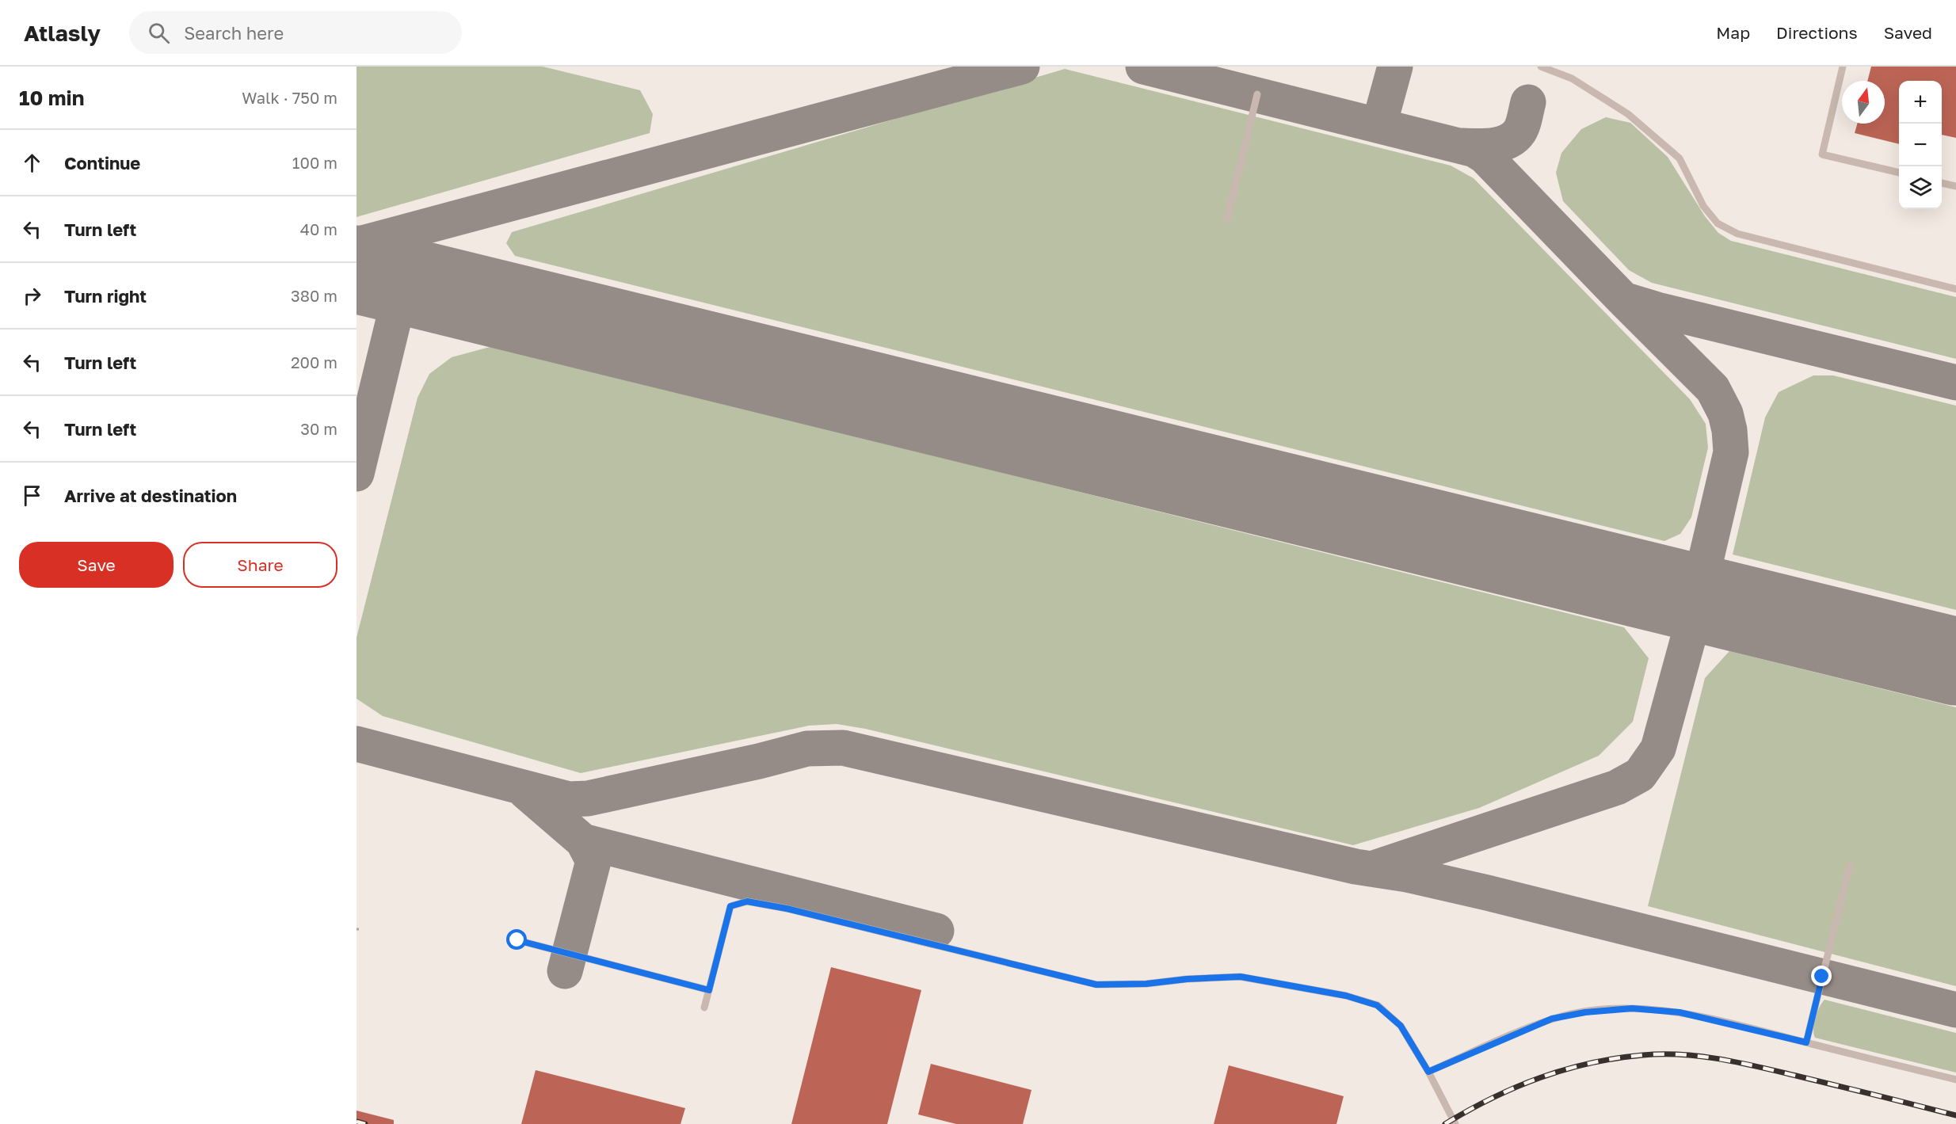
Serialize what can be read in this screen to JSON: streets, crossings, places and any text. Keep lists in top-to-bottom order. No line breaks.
{"north":"top","page":{"header":"Atlasly","search":"Search here","nav":["Map","Directions","Saved"],"heading":["10 min","Walk · 750 m"],"map_buttons":["+","−"],"list":[["Continue","100 m"],["Turn left","40 m"],["Turn right","380 m"],["Turn left","200 m"],["Turn left","30 m"],"Arrive at destination"],"buttons":["Save","Share"]}}
